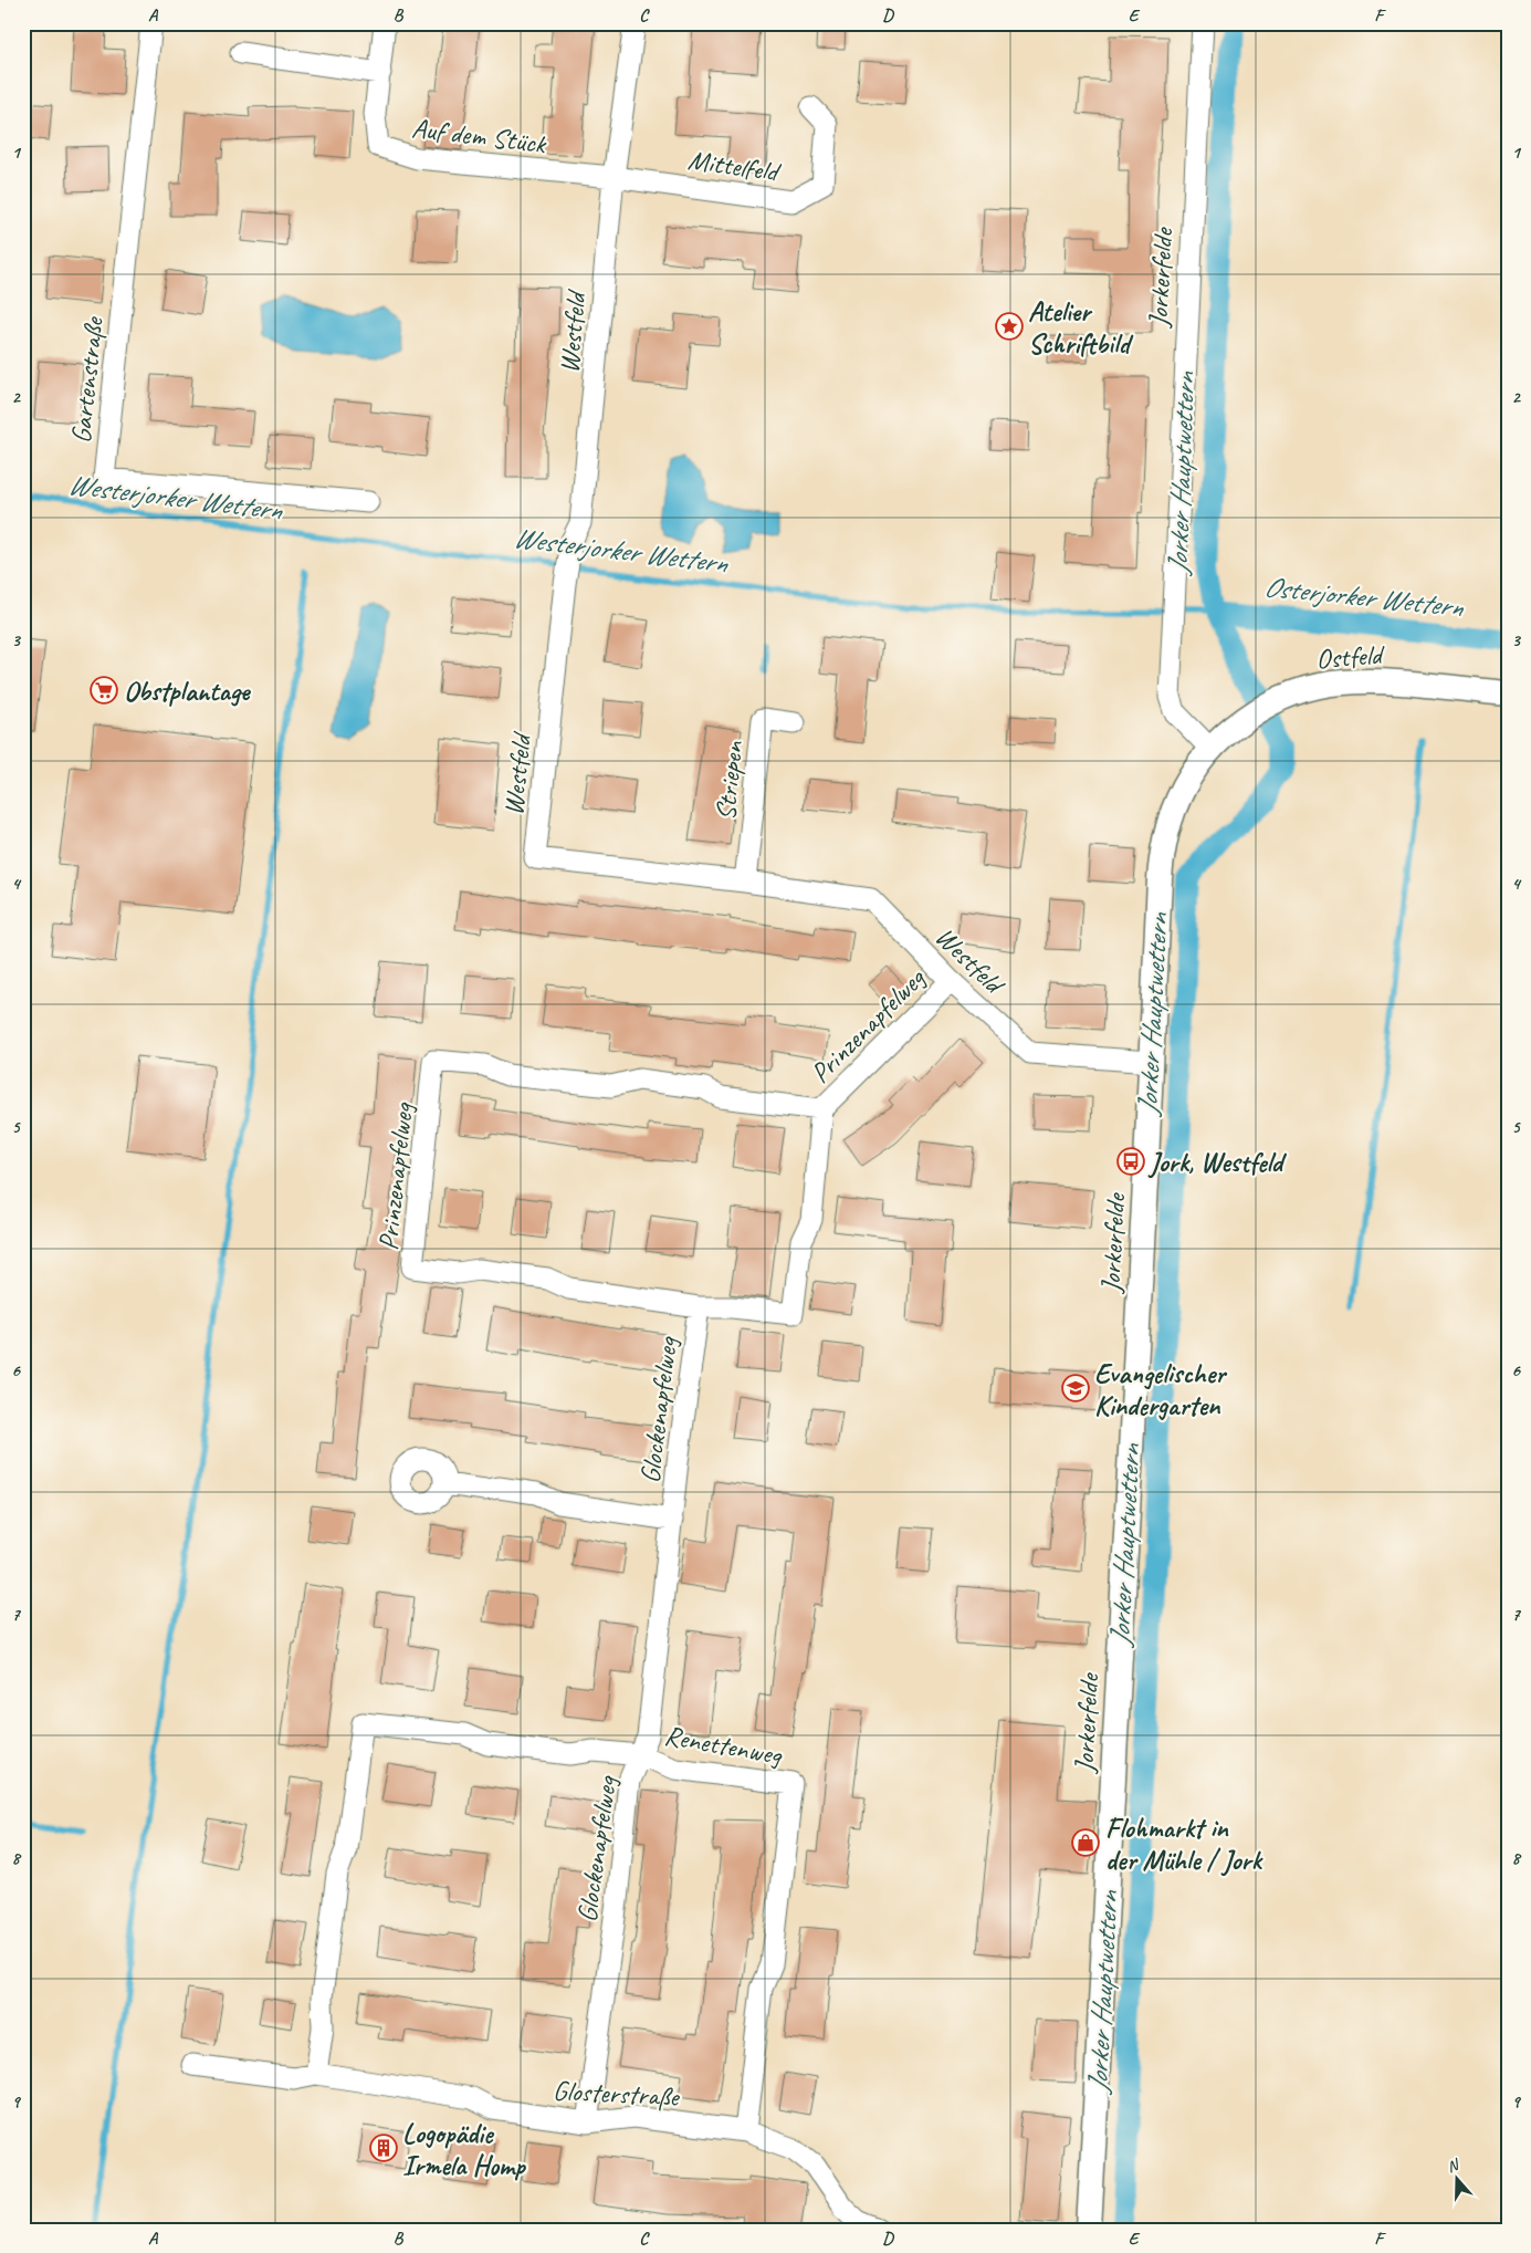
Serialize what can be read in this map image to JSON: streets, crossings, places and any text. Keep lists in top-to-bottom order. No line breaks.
{"streets":{"street":["Auf dem Stück","Mittelfeld","Jorkerfelde","Westfeld","Gartenstraße","Ostfeld","Striepen","Prinzenapfelweg","Glockenapfelweg","Renettenweg","Glosterstraße"]},"crossings":[["Auf dem Stück","Mittelfeld"],["Auf dem Stück","Westfeld"],["Mittelfeld","Westfeld"],["Jorkerfelde","Westfeld"],["Jorkerfelde","Ostfeld"],["Westfeld","Striepen"],["Westfeld","Prinzenapfelweg"],["Prinzenapfelweg","Glockenapfelweg"],["Glockenapfelweg","Renettenweg"],["Glockenapfelweg","Glosterstraße"],["Renettenweg","Glosterstraße"]],"water":["Jorker Hauptwettern","Westerjorker Wettern","Osterjorker Wettern"],"places":{"place":["Atelier Schriftbild"],"supermarket":["Obstplantage"],"bus stop":["Jork, Westfeld"],"school or university":["Evangelischer Kindergarten"],"shop":["Flohmarkt in der Mühle / Jork"],"building":["Logopädie Irmela Homp"]},"north":"top","grid":{"columns":["A","B","C","D","E","F"],"rows":["1","2","3","4","5","6","7","8","9"]}}
